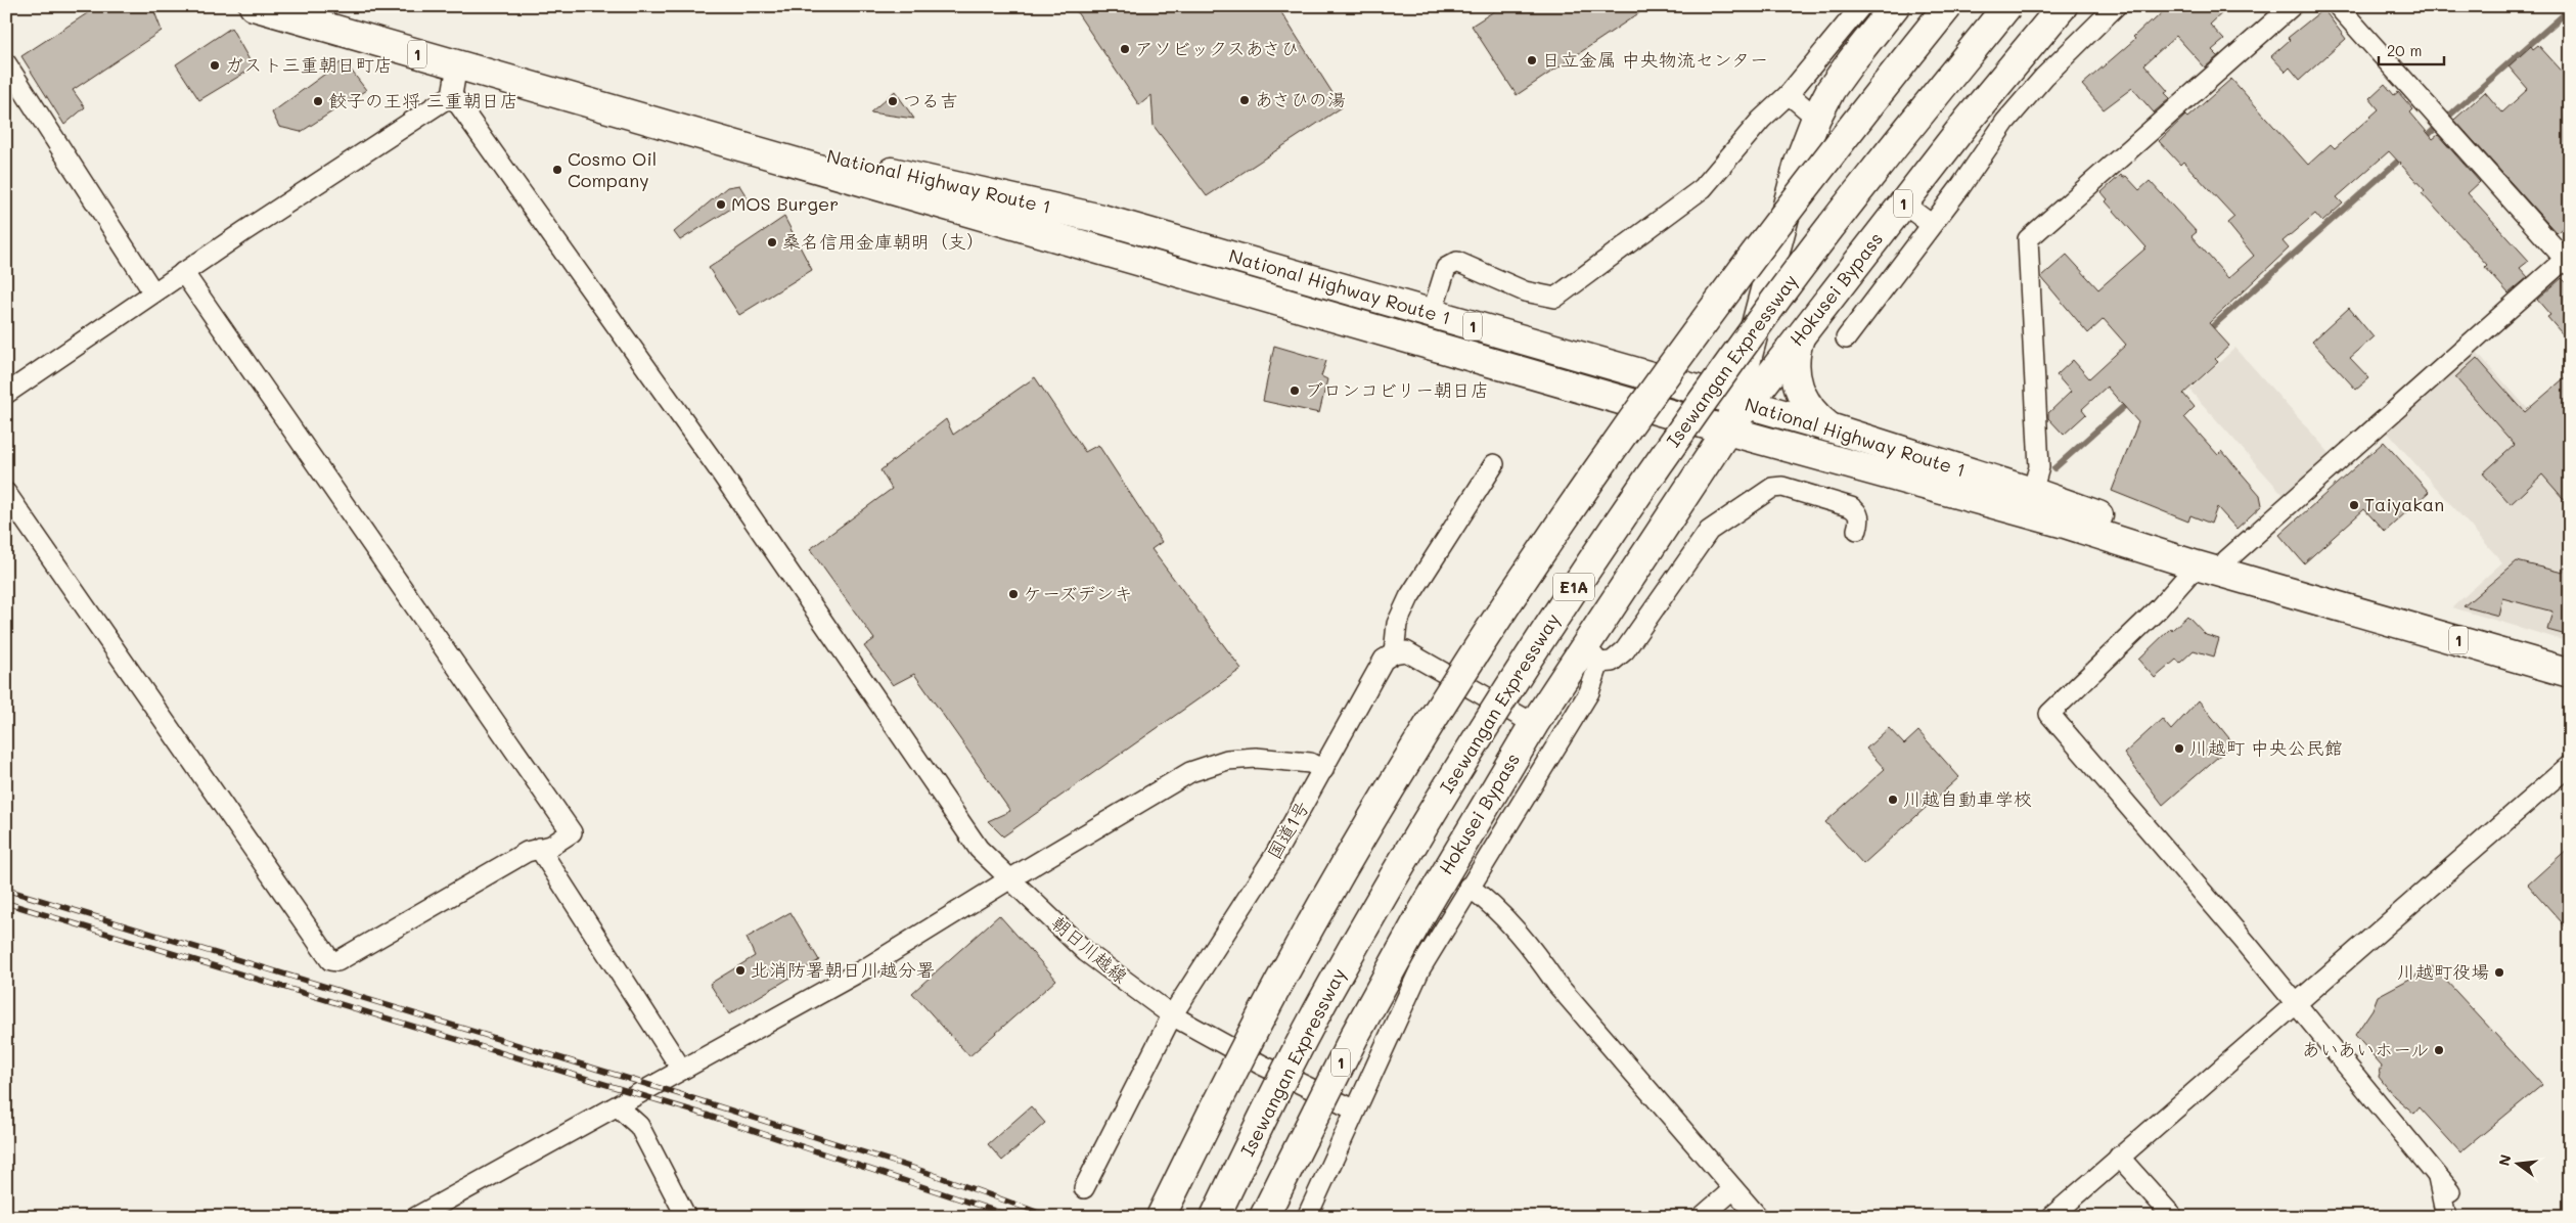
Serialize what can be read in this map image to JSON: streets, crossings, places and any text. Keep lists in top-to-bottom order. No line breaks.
{"streets":{"highway":["1","National Highway Route 1","Hokusei Bypass","Isewangan Expressway","E1A"],"street":["国道1号","朝日川越線"]},"crossings":[["1","Hokusei Bypass"],["1","国道1号"],["1","朝日川越線"],["National Highway Route 1","Hokusei Bypass"],["国道1号","朝日川越線"]],"places":["アソビックスあさひ","日立金属 中央物流センター","ガスト三重朝日町店","あさひの湯","餃子の王将 三重朝日店","つる吉","Cosmo Oil Company","MOS Burger","桑名信用金庫朝明（支）","ブロンコビリー朝日店","Taiyakan","ケーズデンキ","川越町 中央公民館","川越自動車学校","北消防署朝日川越分署","川越町役場","あいあいホール"],"scale_bar":"20 m","north":"left"}
